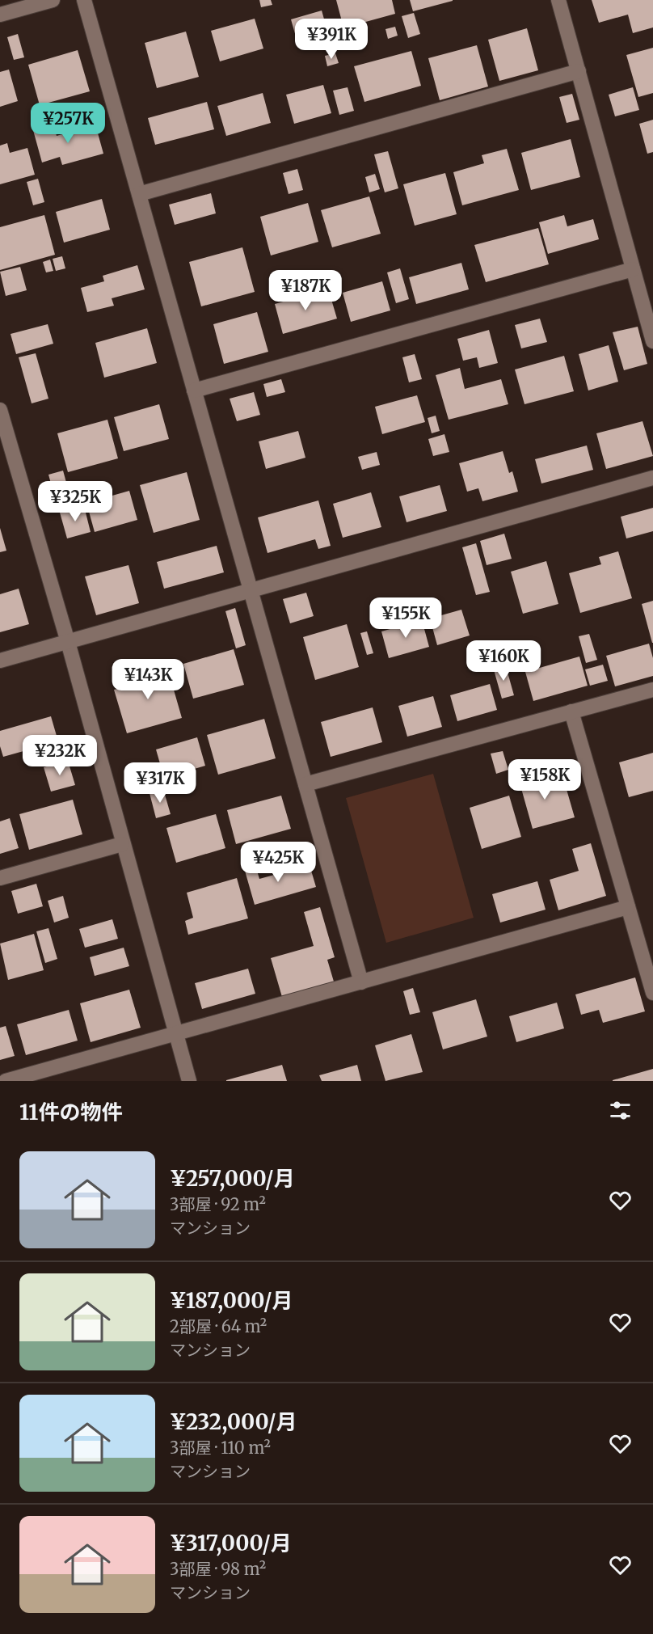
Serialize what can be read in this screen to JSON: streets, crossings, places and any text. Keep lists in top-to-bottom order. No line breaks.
{"page":{"price":["¥391K","¥257K","¥187K","¥325K","¥155K","¥160K","¥143K","¥232K","¥158K","¥317K","¥425K"],"heading":"11件の物件","list":[{"name":"¥257,000/月","note":"3部屋 · 92 m² · マンション"},{"name":"¥187,000/月","note":"2部屋 · 64 m² · マンション"},{"name":"¥232,000/月","note":"3部屋 · 110 m² · マンション"},{"name":"¥317,000/月","note":"3部屋 · 98 m² · マンション"}]}}
